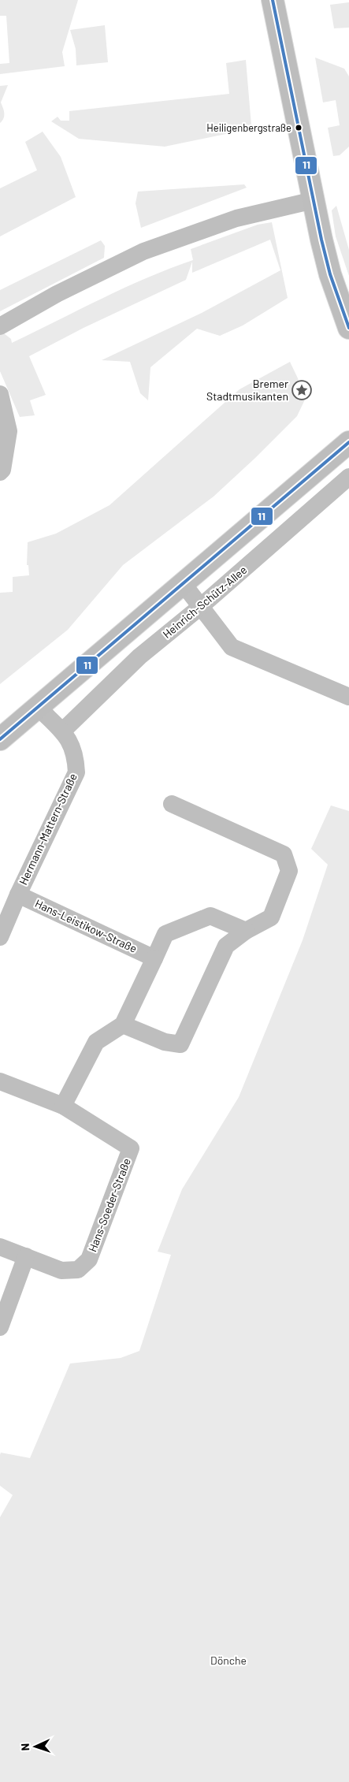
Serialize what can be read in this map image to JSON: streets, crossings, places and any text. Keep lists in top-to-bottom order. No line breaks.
{"streets":{"street":["Heinrich-Schütz-Allee","Hermann-Mattern-Straße","Hans-Leistikow-Straße","Hans-Soeder-Straße"]},"crossings":[["Heinrich-Schütz-Allee","Hermann-Mattern-Straße"],["Hermann-Mattern-Straße","Hans-Leistikow-Straße"]],"parks":["Dönche"],"places":{"other":["Heiligenbergstraße"],"place":["Bremer Stadtmusikanten"]},"lines":["transit line 11"],"north":"left"}
